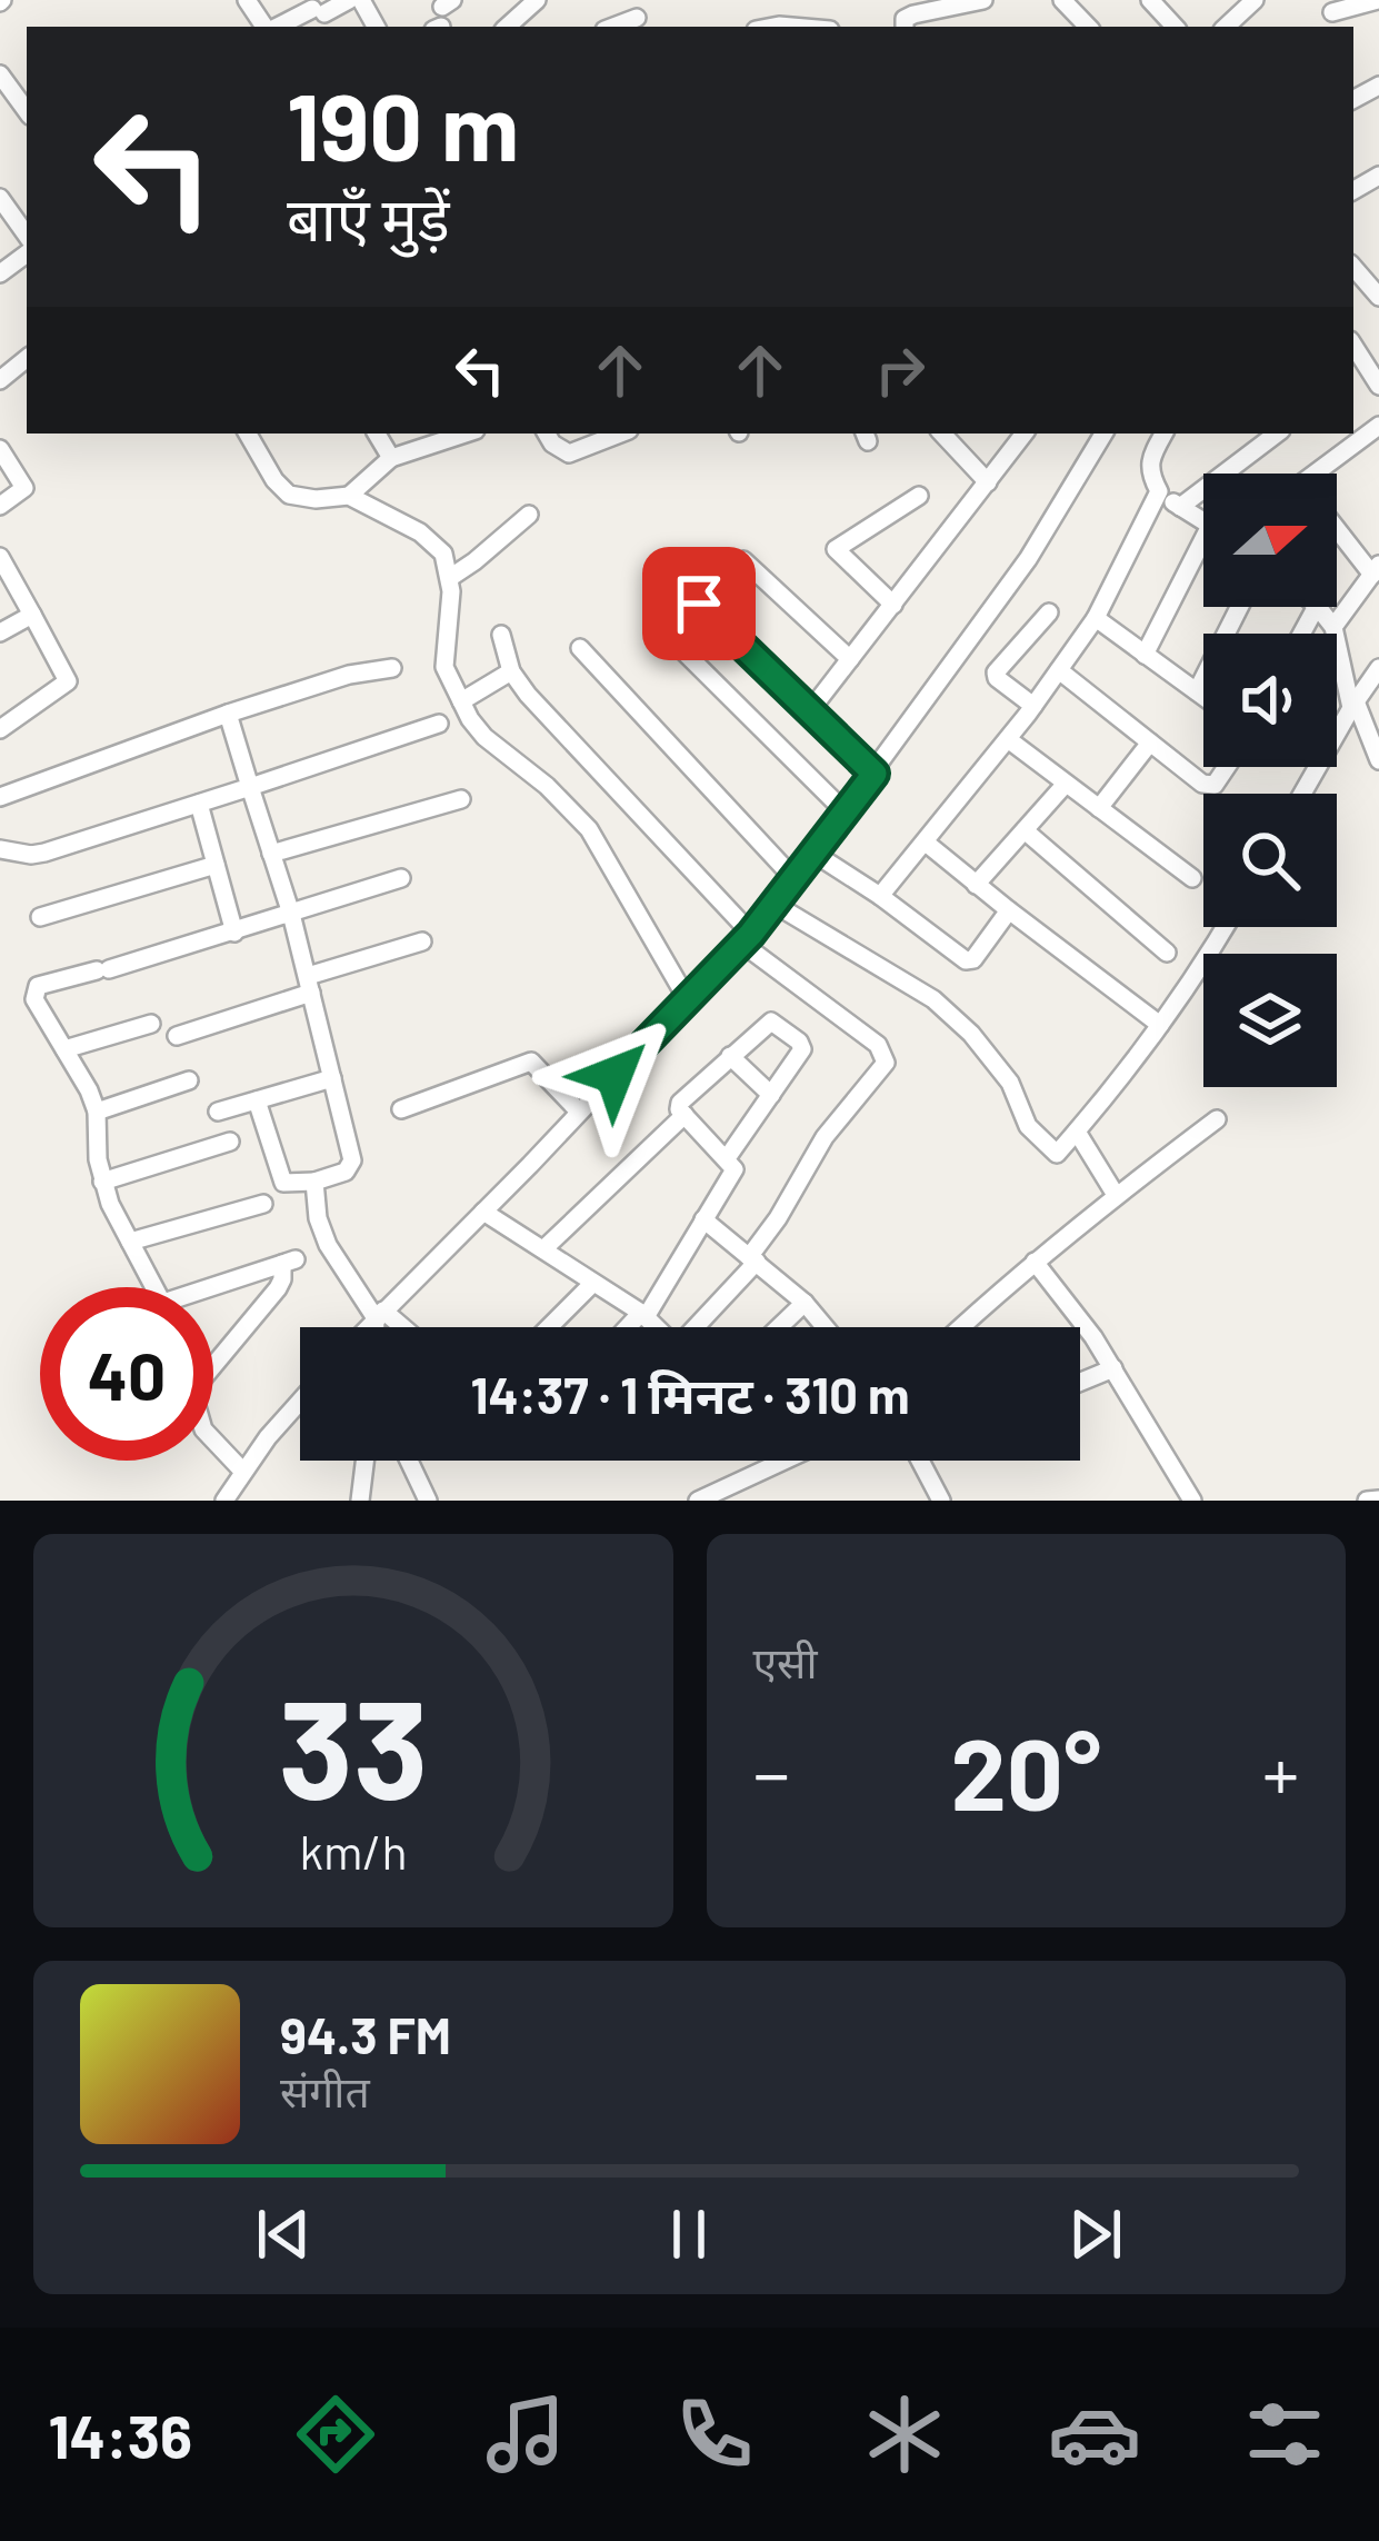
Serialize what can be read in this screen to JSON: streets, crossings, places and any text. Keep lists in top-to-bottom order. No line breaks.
{"north":"right","page":{"turn":["190 m","बाएँ मुड़ें"],"limit":"40","trip":"14:37 · 1 मिनट · 310 m","tile":"एसी","heat":["−","20°","+"],"song":["94.3 FM","संगीत"],"tabs":"14:36","gauge":["33","km/h"]}}
